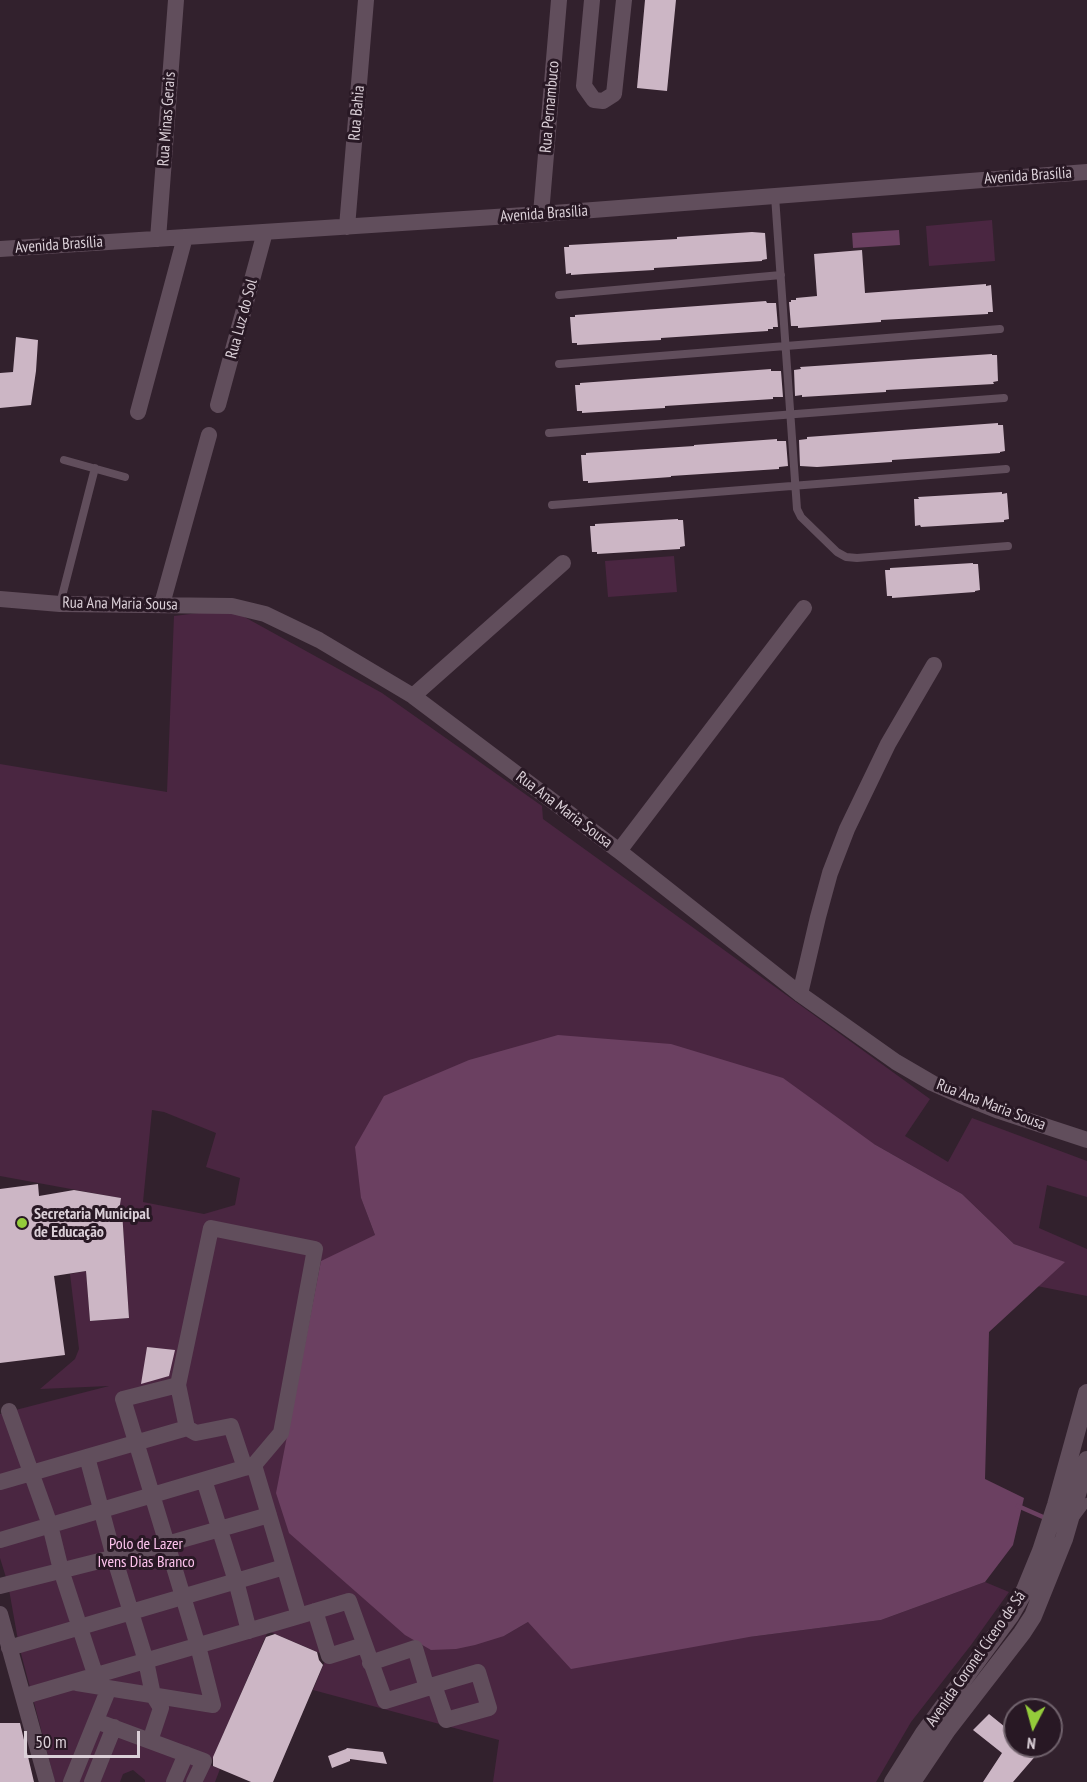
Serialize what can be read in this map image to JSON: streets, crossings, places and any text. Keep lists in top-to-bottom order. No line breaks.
{"streets":{"main road":["Avenida Coronel Cícero de Sá"],"street":["Rua Pernambuco","Rua Bahia","Rua Minas Gerais","Avenida Brasília","Rua Luz do Sol","Rua Ana Maria Sousa"]},"crossings":[["Rua Pernambuco","Avenida Brasília"],["Rua Bahia","Avenida Brasília"],["Rua Minas Gerais","Avenida Brasília"],["Avenida Brasília","Rua Luz do Sol"]],"parks":["Polo de Lazer Ivens Dias Branco"],"places":["Secretaria Municipal de Educação"],"scale_bar":"50 m","north":"bottom"}
